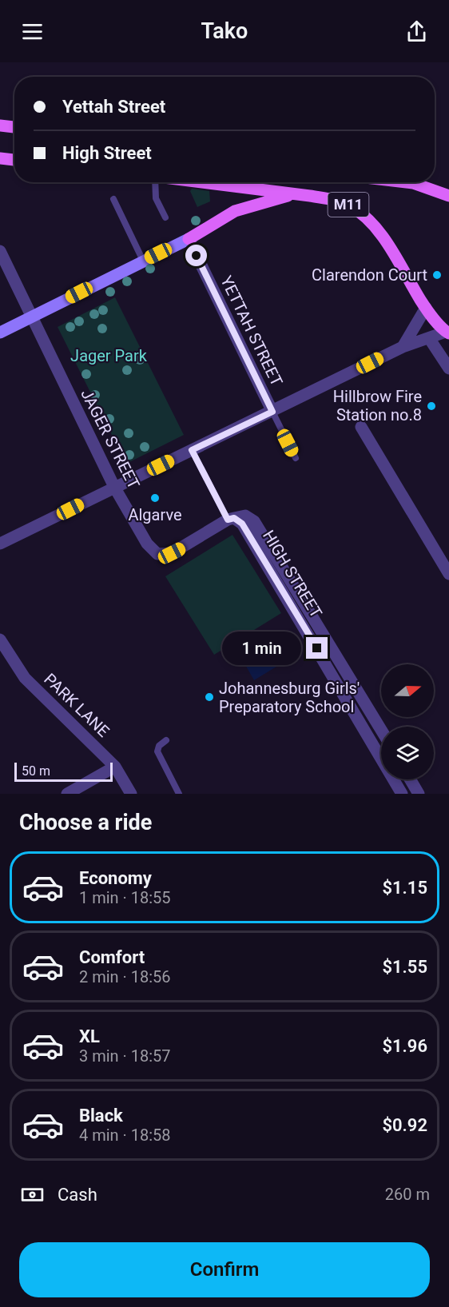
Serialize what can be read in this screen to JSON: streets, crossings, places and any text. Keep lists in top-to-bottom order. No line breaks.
{"streets":{"main road":["M11"],"street":["YETTAH STREET","JAGER STREET","HIGH STREET","PARK LANE"]},"crossings":[["JAGER STREET","HIGH STREET"]],"parks":["Jager Park"],"places":["Clarendon Court","Hillbrow Fire Station no.8","Algarve","Johannesburg Girls' Preparatory School"],"scale_bar":"50 m","north":"right","page":{"header":"Tako","banner":["Yettah Street","High Street"],"bubble":"1 min","scale":"50 m","heading":"Choose a ride","list":[{"name":"Economy","note":"1 min · 18:55","value":"$1.15"},{"name":"Comfort","note":"2 min · 18:56","value":"$1.55"},{"name":"XL","note":"3 min · 18:57","value":"$1.96"},{"name":"Black","note":"4 min · 18:58","value":"$0.92"}],"pay":["Cash","260 m"],"buttons":"Confirm"}}
